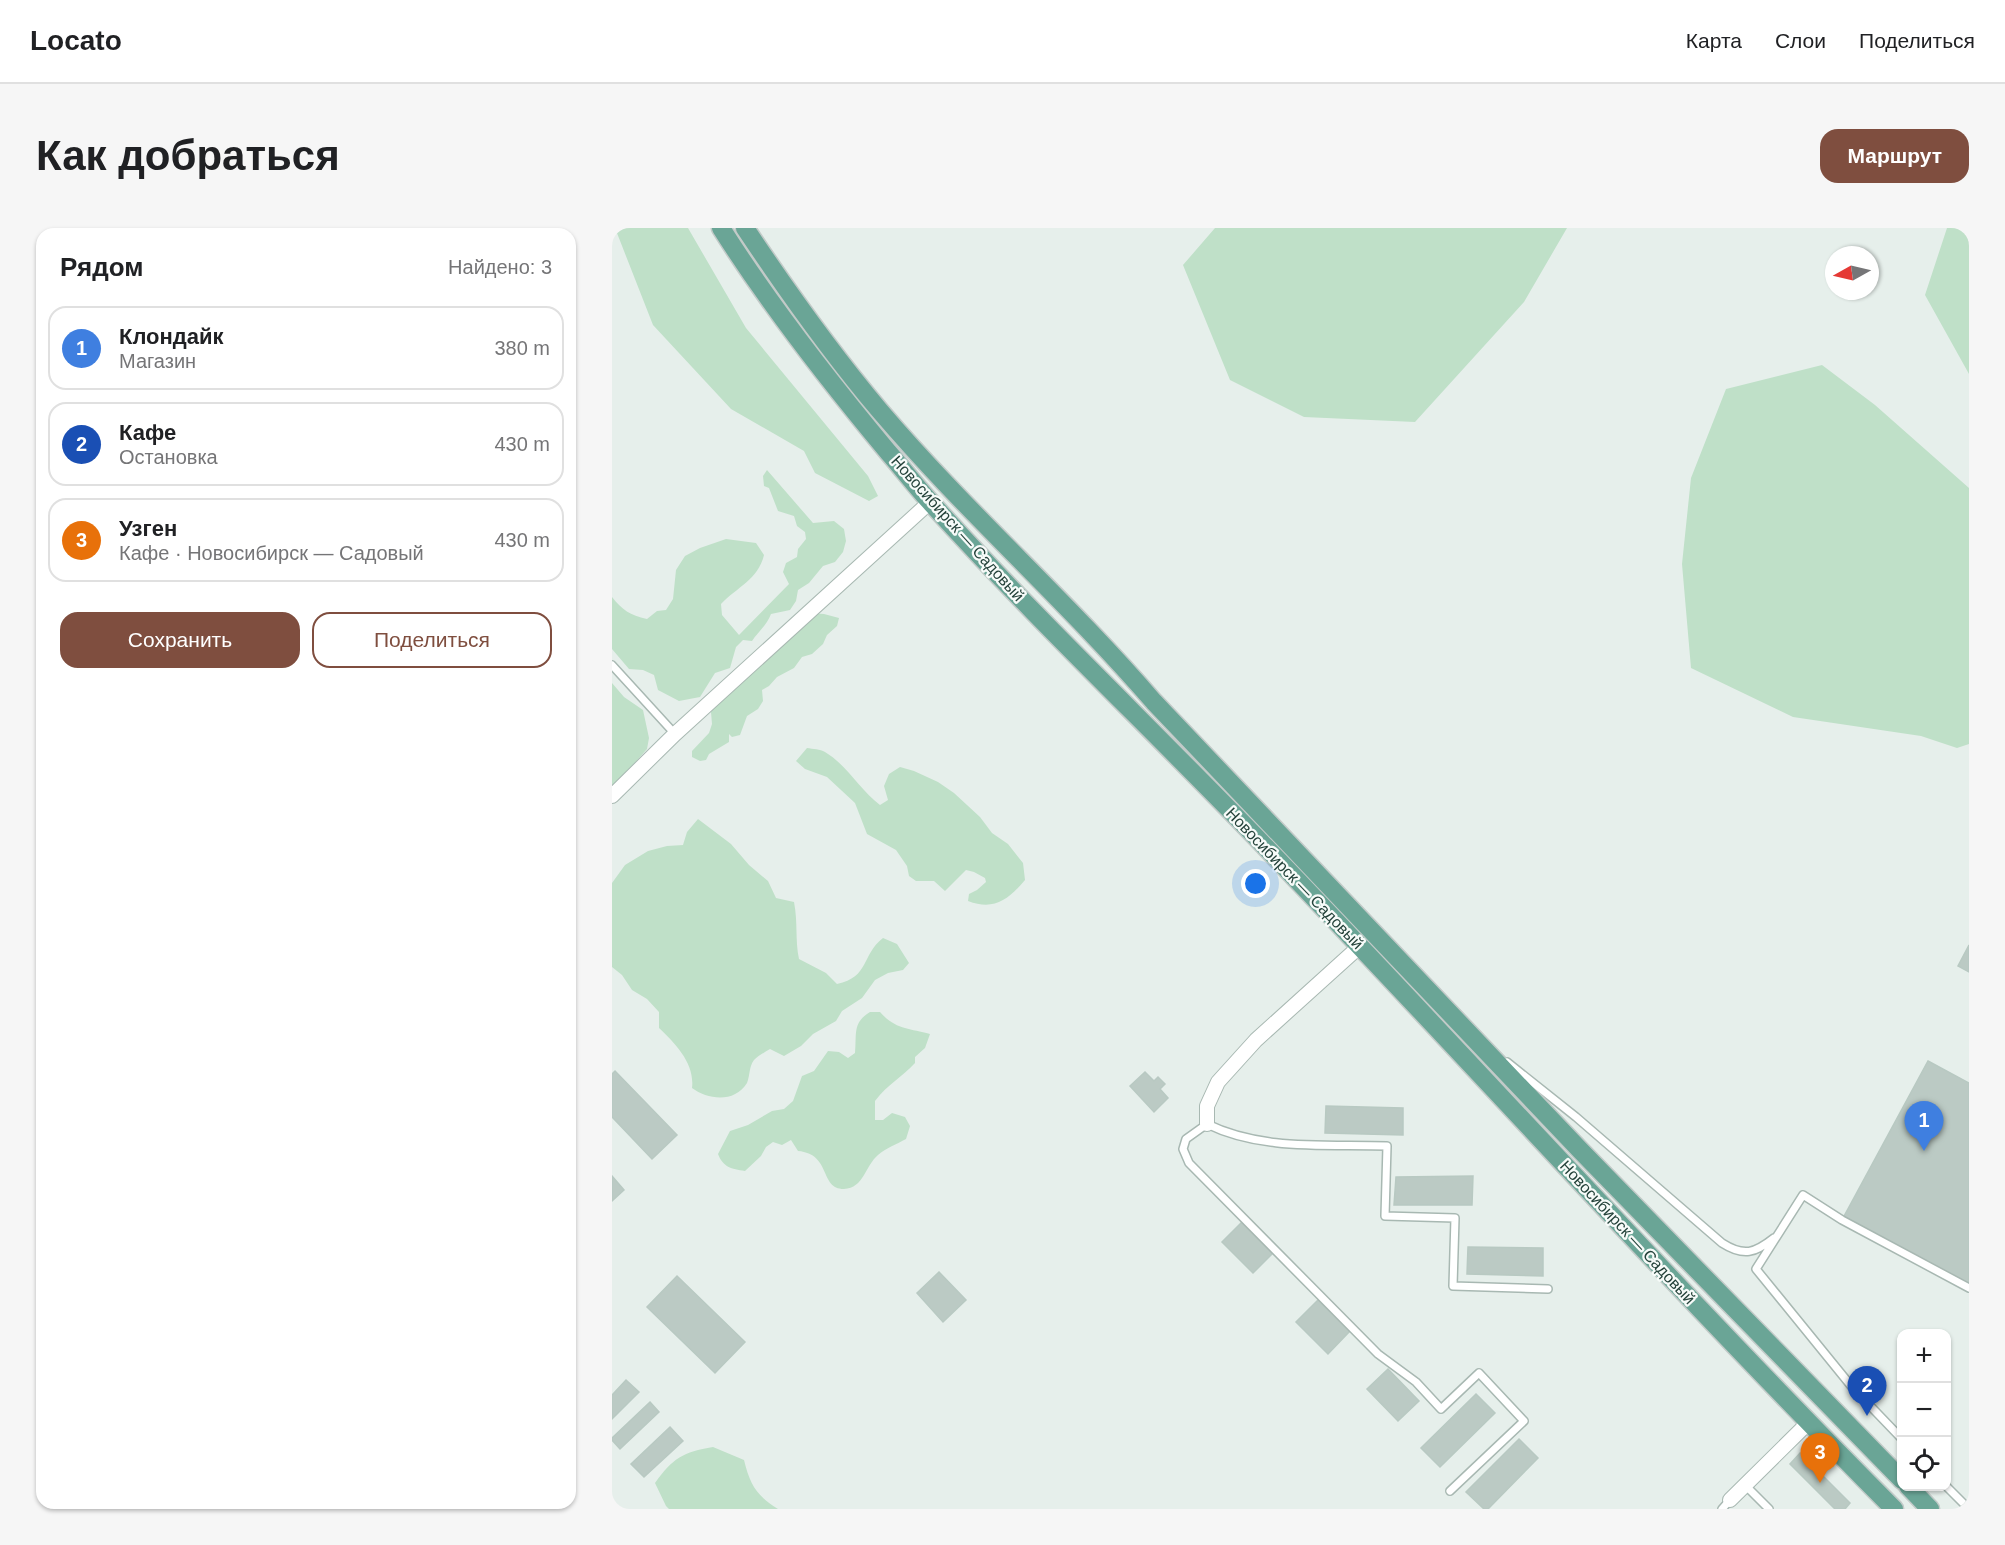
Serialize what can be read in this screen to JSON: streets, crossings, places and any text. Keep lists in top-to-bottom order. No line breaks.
{"streets":{"main road":["Новосибирск — Садовый"]},"north":"left","page":{"header":"Locato","nav":["Карта","Слои","Поделиться"],"buttons":["Маршрут",["Сохранить","Поделиться"]],"title":"Как добраться","heading":["Рядом","Найдено: 3"],"list":[{"mark":"1","name":"Клондайк","note":"Магазин","value":"380 m"},{"mark":"2","name":"Кафе","note":"Остановка","value":"430 m"},{"mark":"3","name":"Узген","note":"Кафе · Новосибирск — Садовый","value":"430 m"}],"pins":["1","2","3"],"map_buttons":["+","−"]}}
